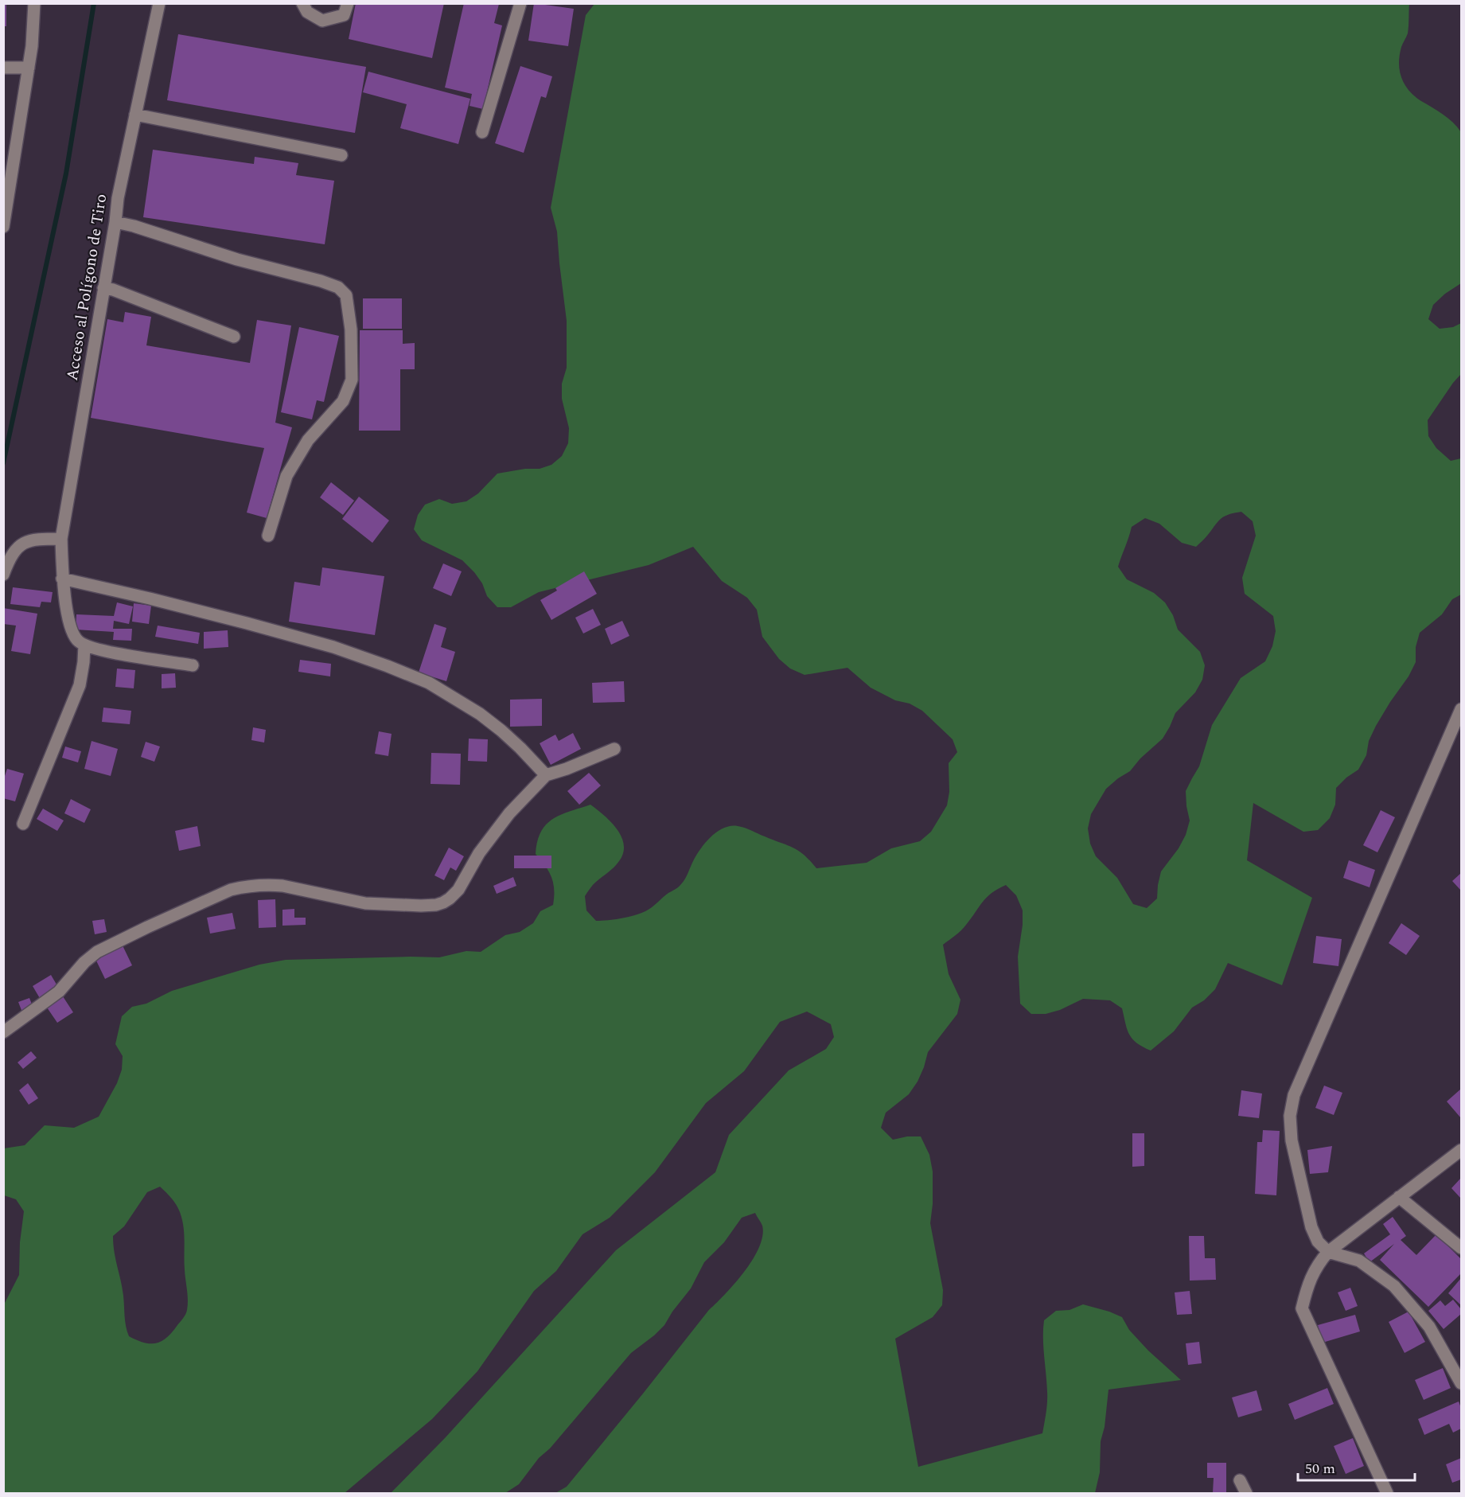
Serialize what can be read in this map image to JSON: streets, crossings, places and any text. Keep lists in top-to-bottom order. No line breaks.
{"streets":{"street":["Acceso al Polígono de Tiro"]},"scale_bar":"50 m"}
